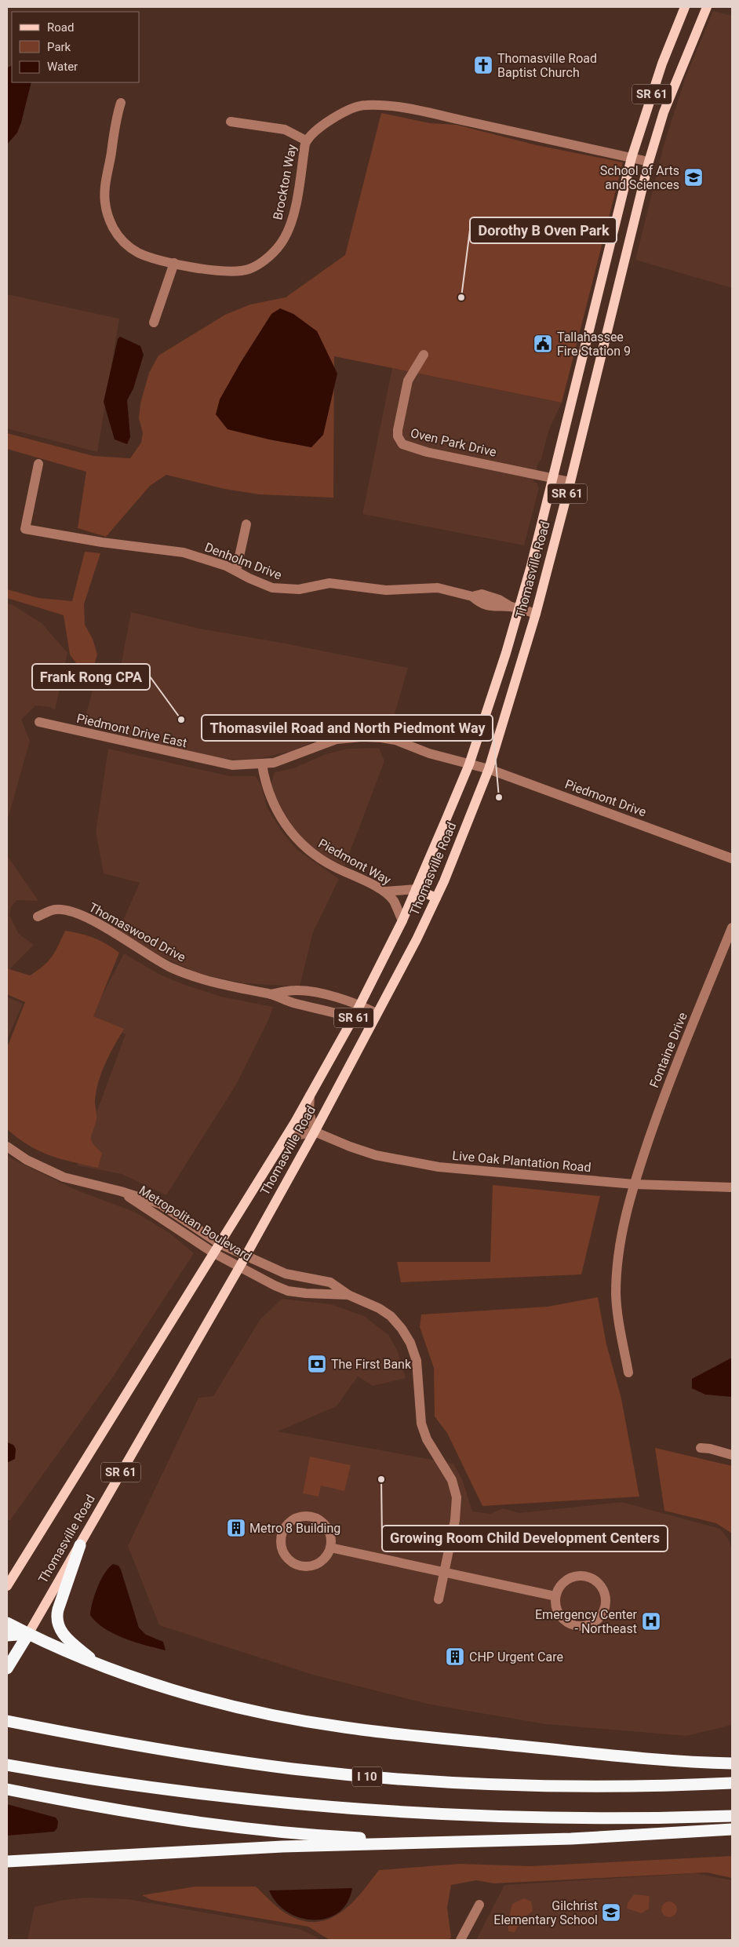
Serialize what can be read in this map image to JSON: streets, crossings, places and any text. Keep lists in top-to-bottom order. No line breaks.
{"streets":{"highway":["SR 61","Thomasville Road","I 10"],"street":["Brockton Way","Oven Park Drive","Denholm Drive","Piedmont Drive East","Piedmont Drive","Piedmont Way","Thomaswood Drive","Fontaine Drive","Live Oak Plantation Road","Metropolitan Boulevard"]},"crossings":[["Brockton Way","Thomasville Road"],["Oven Park Drive","Thomasville Road"],["Denholm Drive","Thomasville Road"],["Thomasville Road","Piedmont Drive East"],["Thomasville Road","Piedmont Drive"],["Thomasville Road","Piedmont Way"],["Thomasville Road","Thomaswood Drive"],["Thomasville Road","Live Oak Plantation Road"],["Thomasville Road","Metropolitan Boulevard"],["Piedmont Drive East","Piedmont Drive"],["Piedmont Drive East","Piedmont Way"],["Fontaine Drive","Live Oak Plantation Road"]],"places":{"church":["Thomasville Road Baptist Church"],"school or university":["School of Arts and Sciences","Gilchrist Elementary School"],"other":["Dorothy B Oven Park","Frank Rong CPA","Thomasvilel Road and North Piedmont Way","Growing Room Child Development Centers"],"public building":["Tallahassee Fire Station 9"],"bank":["The First Bank"],"building":["Metro 8 Building","CHP Urgent Care"],"hospital":["Emergency Center - Northeast"]},"legend":["Road","Park","Water"]}
